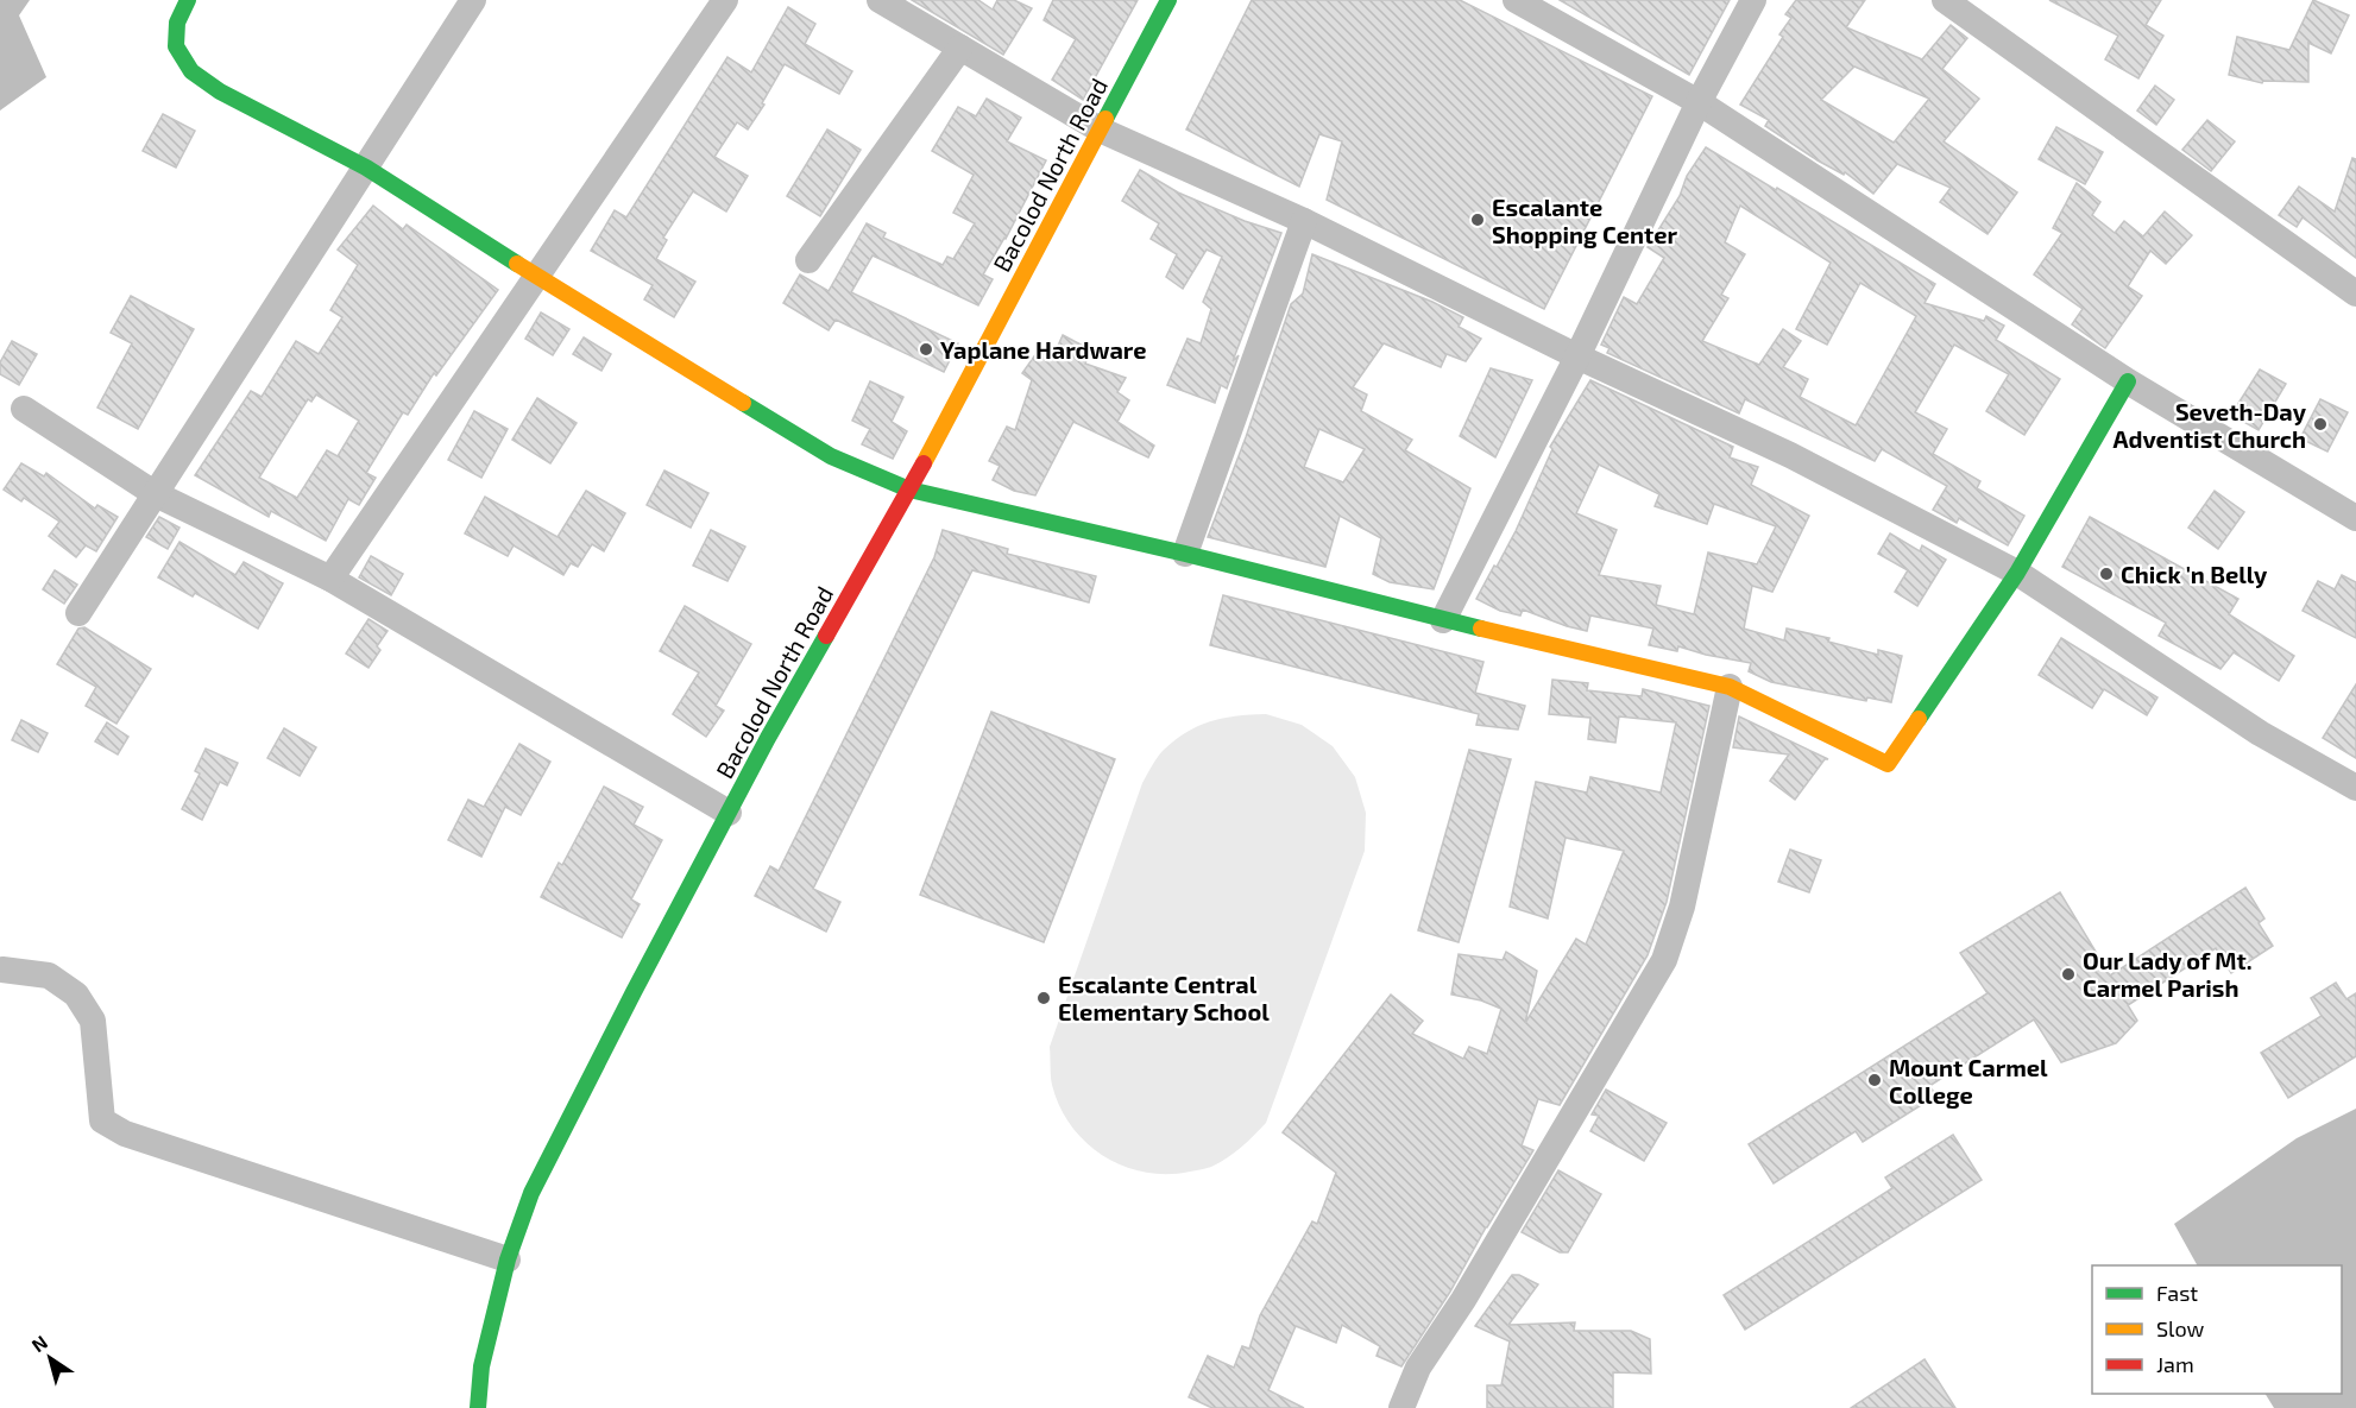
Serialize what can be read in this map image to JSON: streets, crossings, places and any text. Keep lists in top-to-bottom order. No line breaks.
{"streets":{"main road":["Bacolod North Road"]},"places":["Escalante Shopping Center","Yaplane Hardware","Seveth-Day Adventist Church","Chick 'n Belly","Our Lady of Mt. Carmel Parish","Escalante Central Elementary School","Mount Carmel College"],"legend":["Fast","Slow","Jam"],"north":"top left"}
